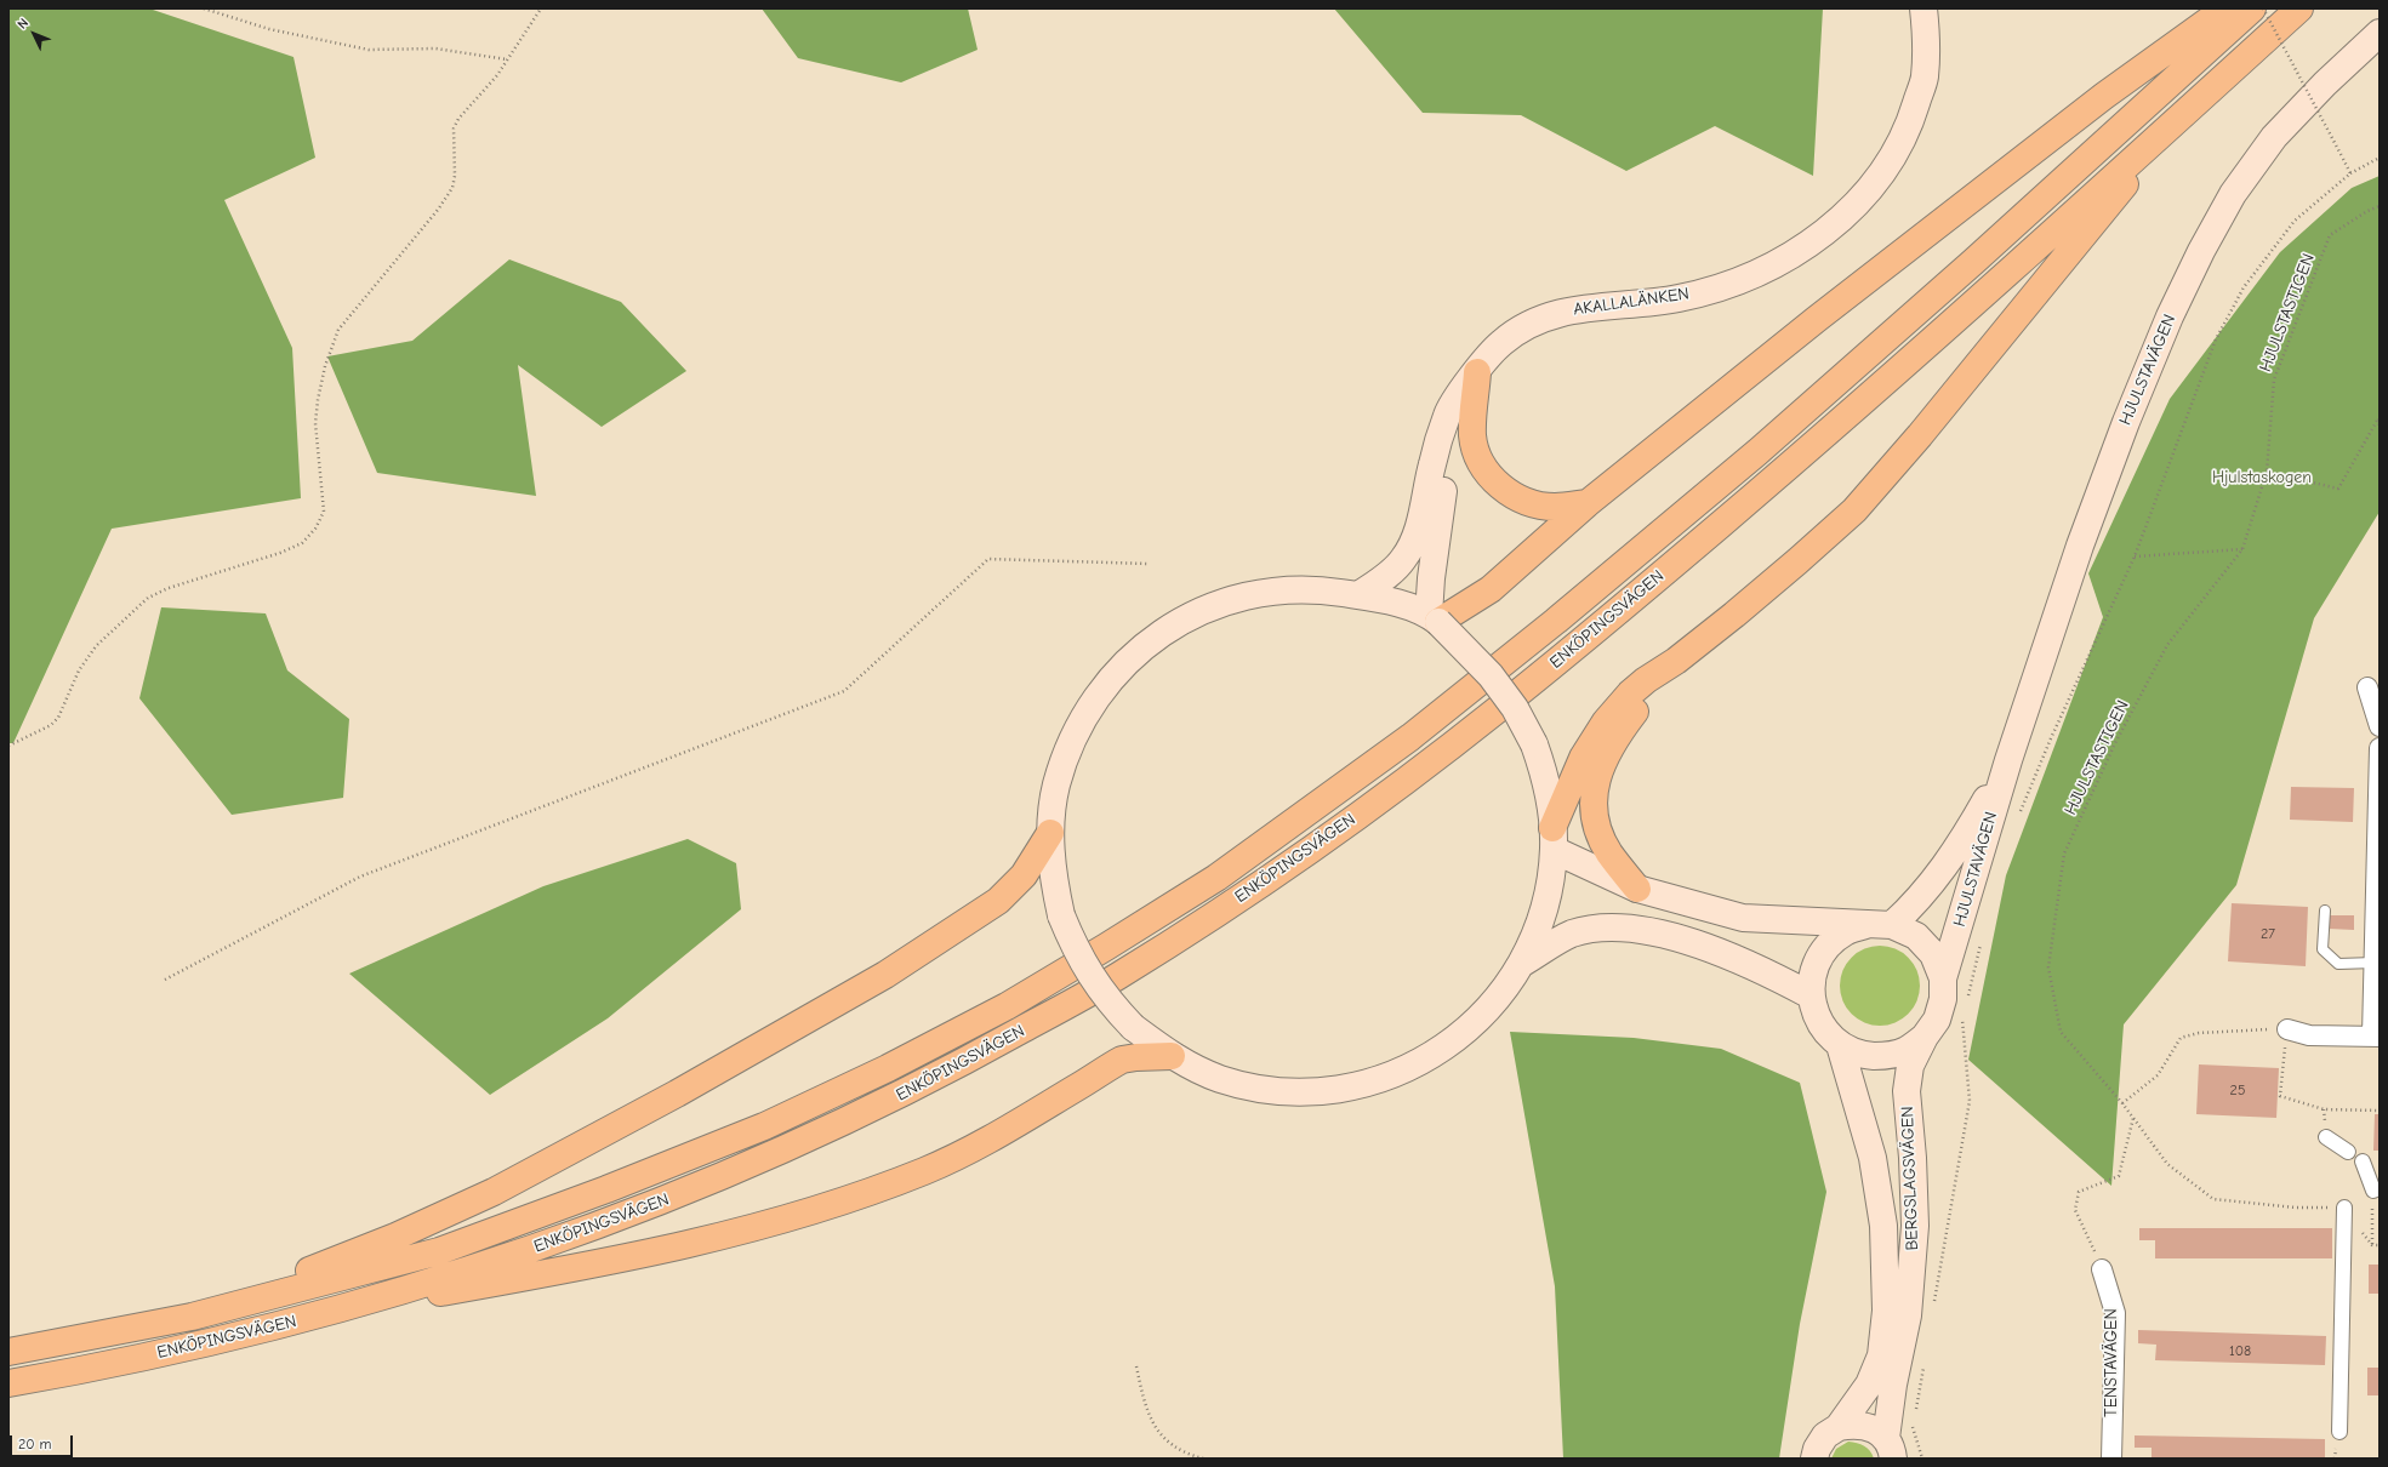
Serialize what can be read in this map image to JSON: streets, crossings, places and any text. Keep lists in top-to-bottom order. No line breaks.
{"streets":{"highway":["ENKÖPINGSVÄGEN"],"main road":["AKALLALÄNKEN","HJULSTAVÄGEN","BERGSLAGSVÄGEN"],"street":["TENSTAVÄGEN"],"path":["HJULSTASTIGEN"]},"crossings":[["HJULSTAVÄGEN","BERGSLAGSVÄGEN"]],"parks":["Hjulstaskogen"],"house_numbers":["27","25","108"],"scale_bar":"20 m","north":"top left"}
